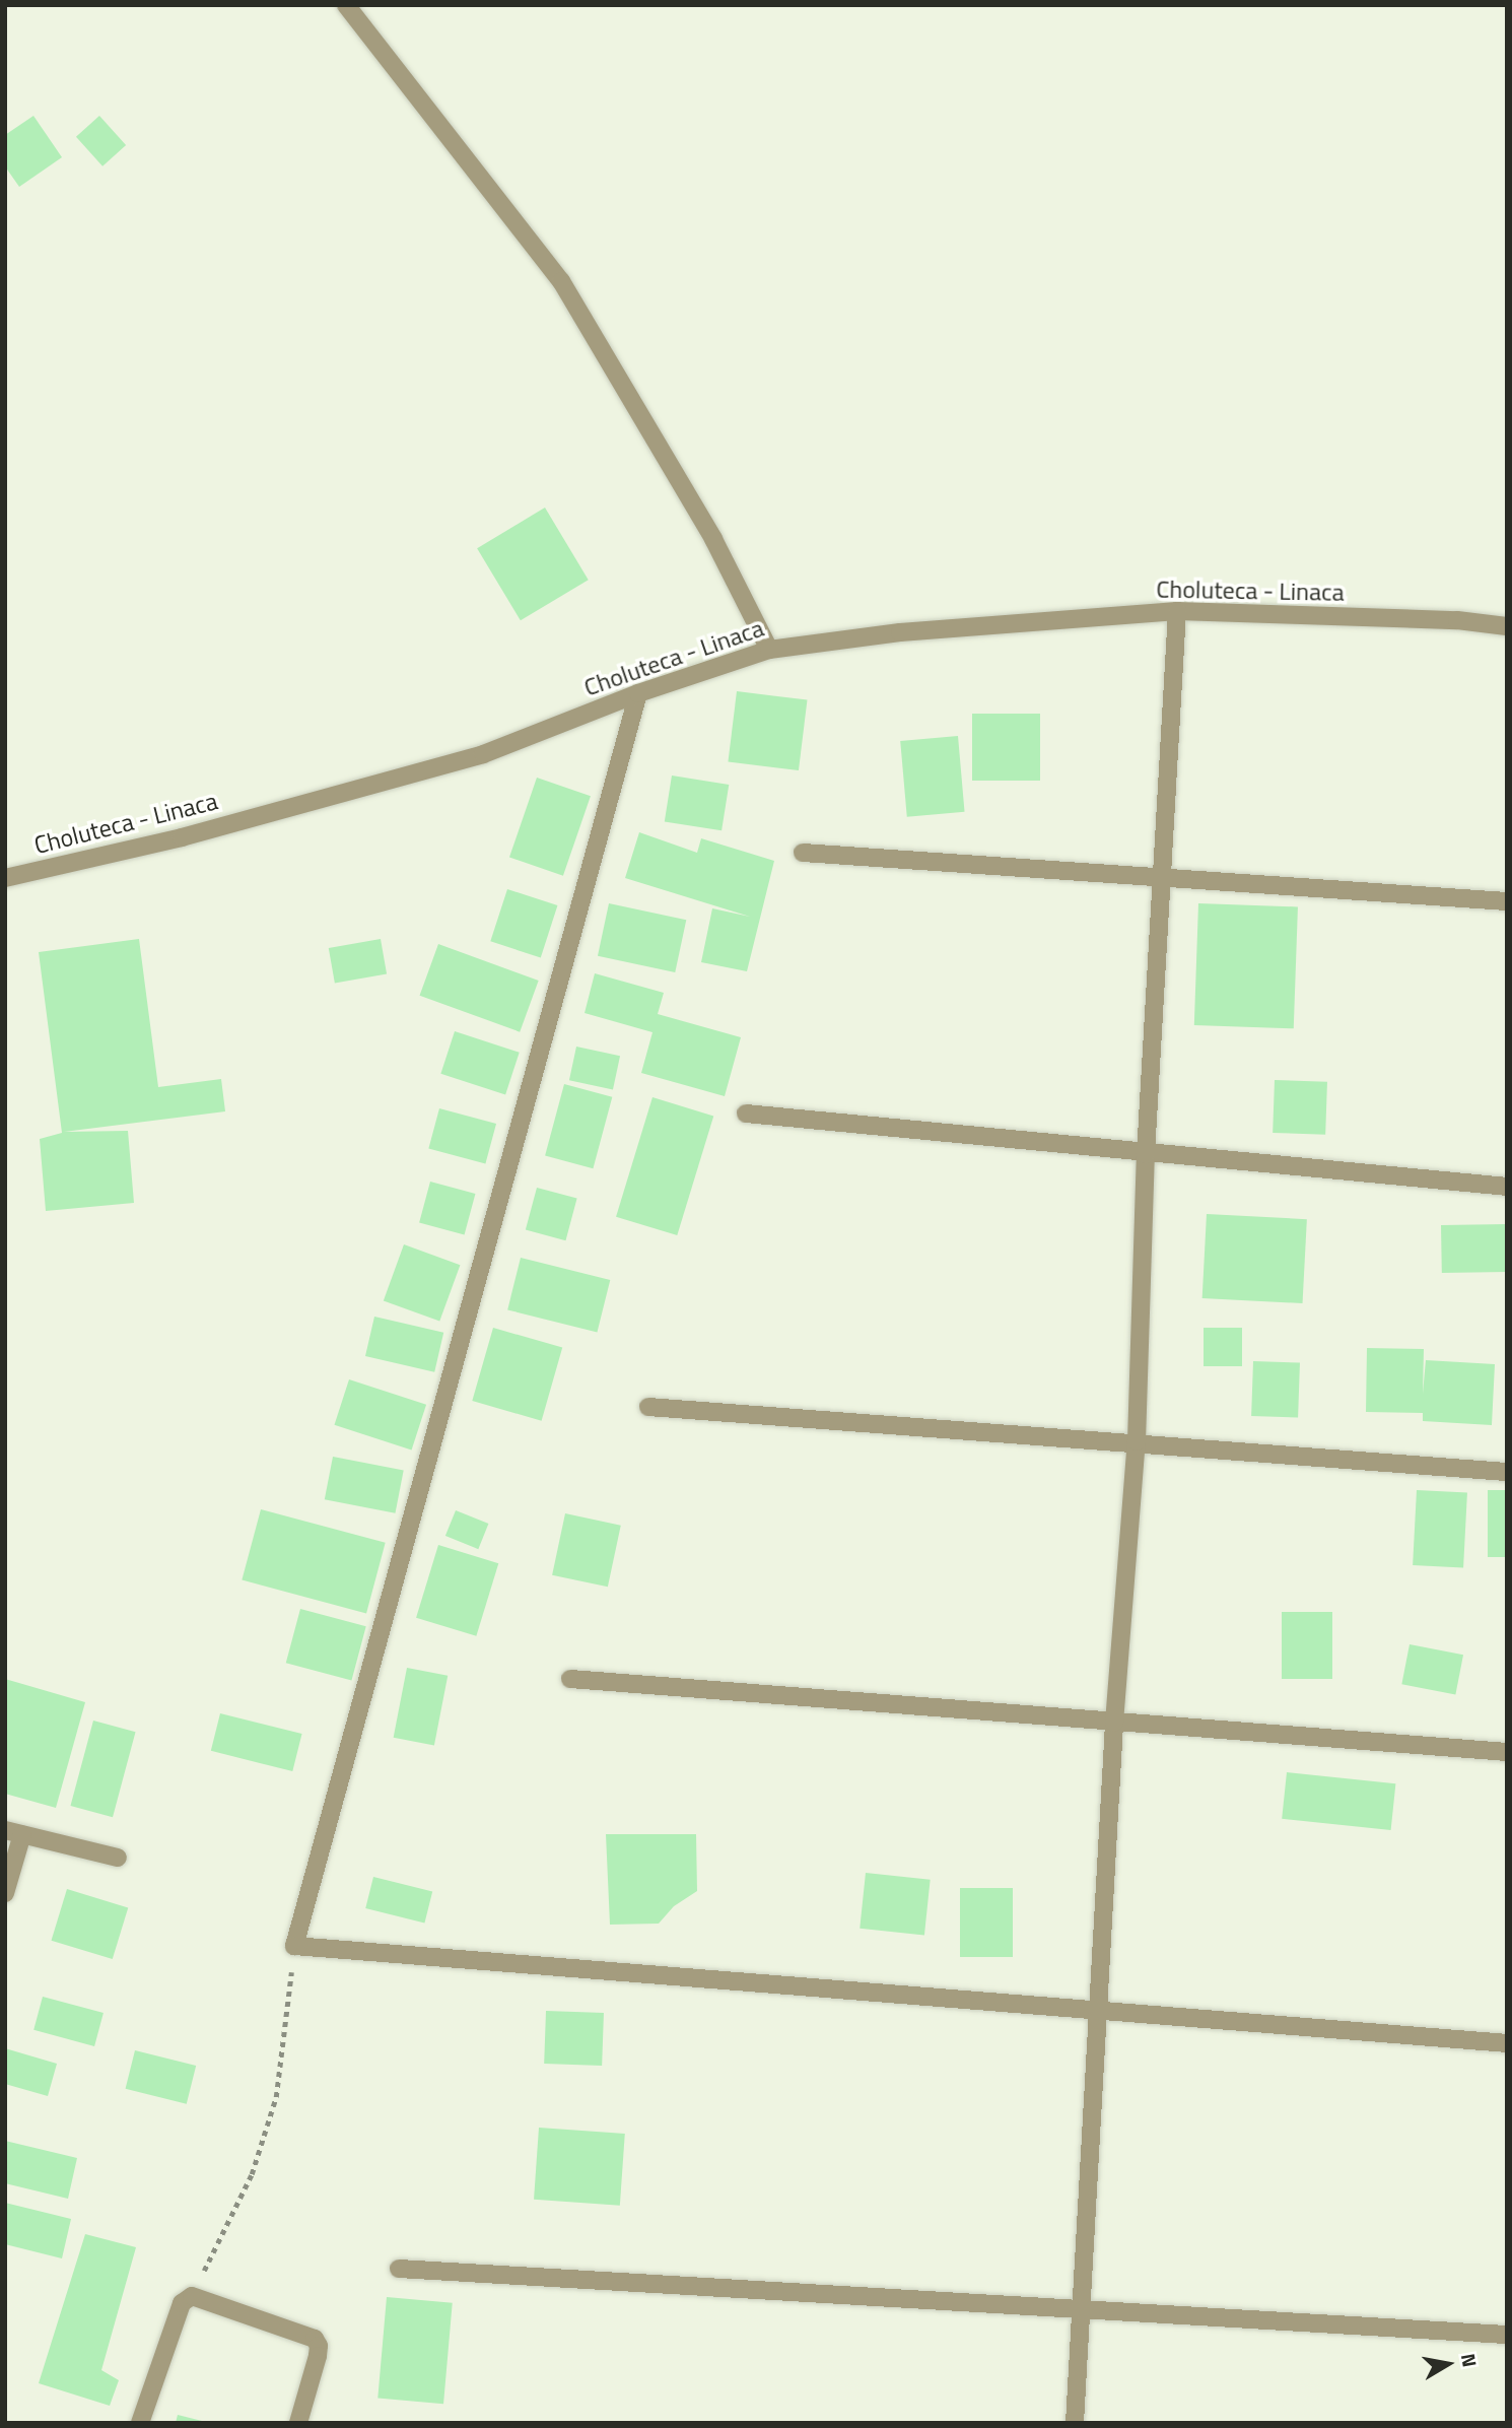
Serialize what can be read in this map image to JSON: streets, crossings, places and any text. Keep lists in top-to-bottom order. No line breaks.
{"streets":{"street":["Choluteca - Linaca"]},"north":"right"}
